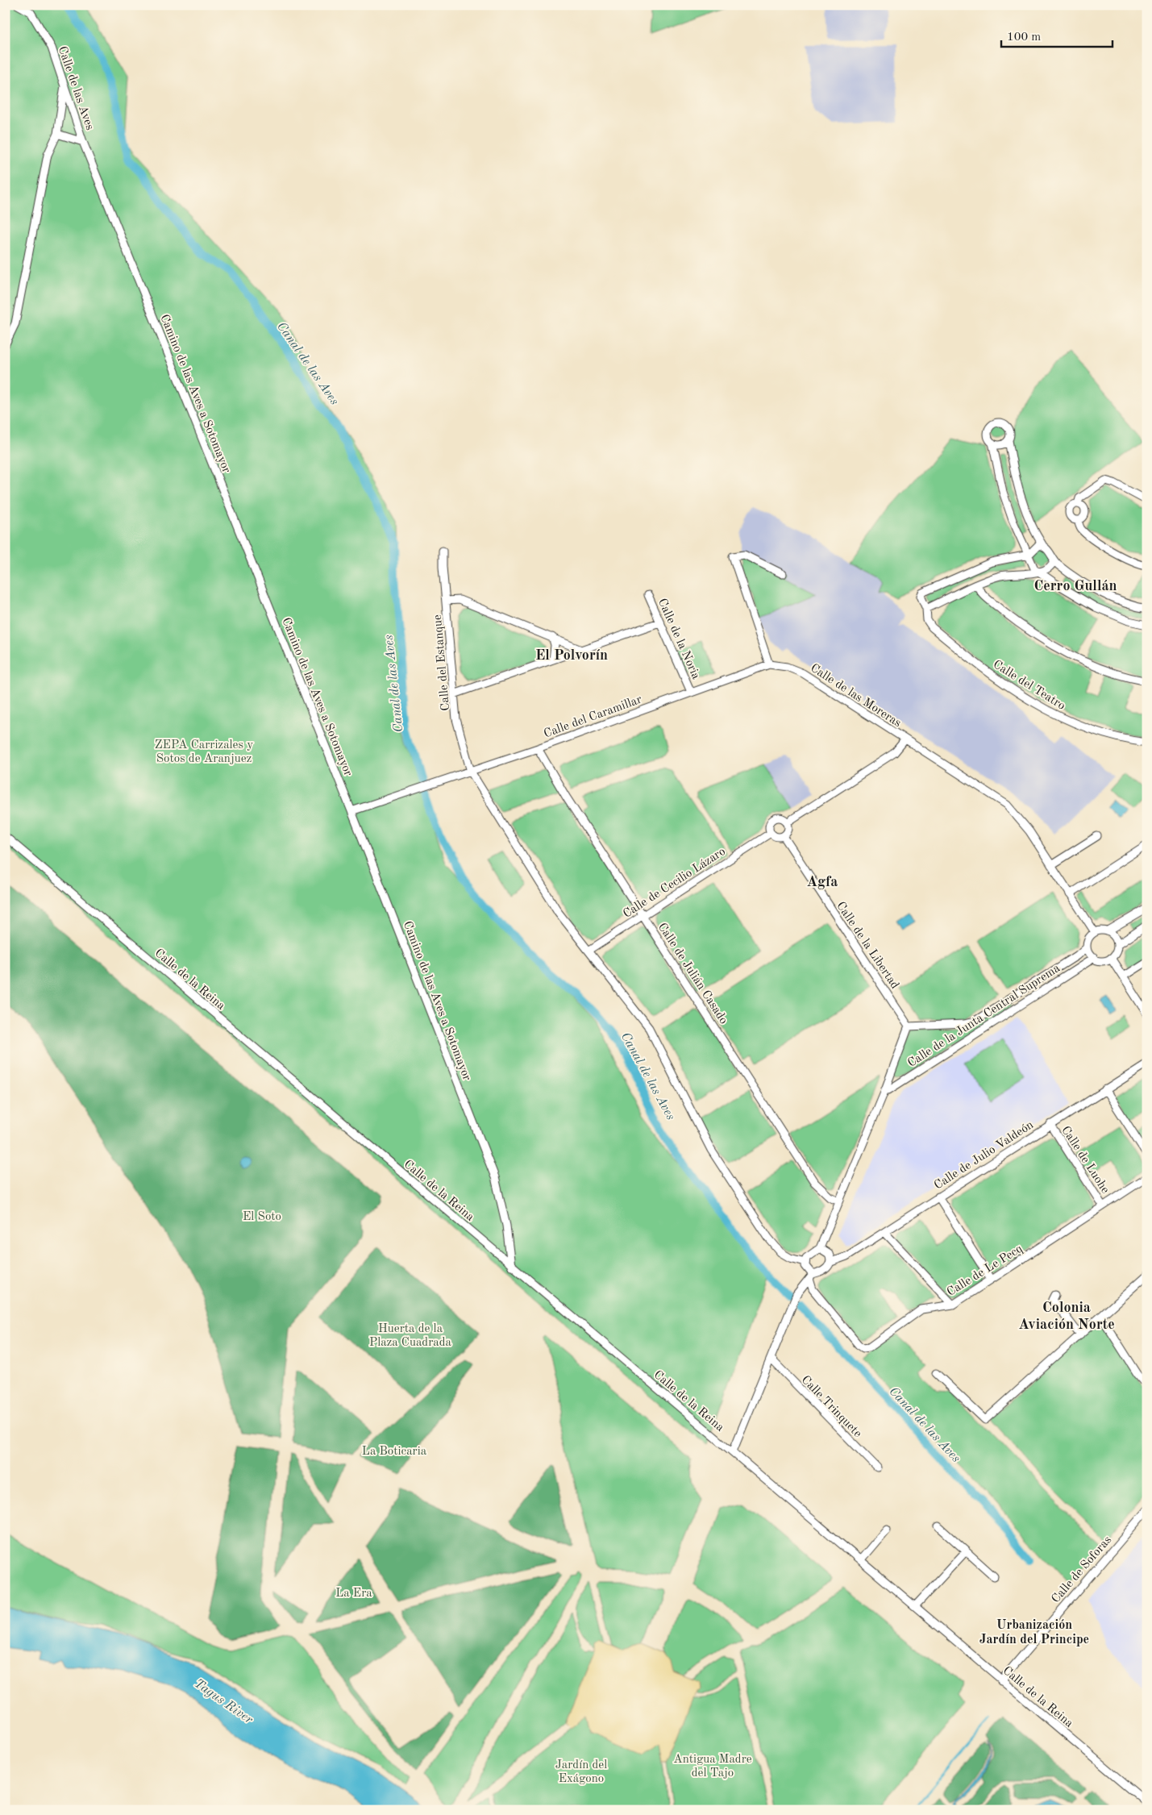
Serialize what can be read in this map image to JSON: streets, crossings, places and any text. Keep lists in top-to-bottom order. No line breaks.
{"streets":{"street":["Calle de las Aves","Camino de las Aves a Sotomayor","Calle de la Noria","Calle del Estanque","Calle del Teatro","Calle de las Moreras","Calle del Caramillar","Calle de Cecilio Lázaro","Calle de la Libertad","Calle de Julián Casado","Calle de la Reina","Calle de la Junta Central Suprema","Calle de Julio Valdeón","Calle de Luohe","Calle de Le Pecq","Calle Trinquete","Calle de Soforas"]},"crossings":[["Calle de las Aves","Camino de las Aves a Sotomayor"],["Camino de las Aves a Sotomayor","Calle del Caramillar"],["Camino de las Aves a Sotomayor","Calle de la Reina"],["Calle de la Noria","Calle del Caramillar"],["Calle del Estanque","Calle del Caramillar"],["Calle del Estanque","Calle de Cecilio Lázaro"],["Calle del Estanque","Calle de la Junta Central Suprema"],["Calle del Estanque","Calle de Julio Valdeón"],["Calle del Estanque","Calle de Le Pecq"],["Calle de las Moreras","Calle del Caramillar"],["Calle de las Moreras","Calle de la Junta Central Suprema"],["Calle del Caramillar","Calle de Julián Casado"],["Calle de Cecilio Lázaro","Calle de la Libertad"],["Calle de Cecilio Lázaro","Calle de Julián Casado"],["Calle de la Libertad","Calle de la Junta Central Suprema"],["Calle de Julián Casado","Calle de la Junta Central Suprema"],["Calle de la Reina","Calle de Soforas"],["Calle de la Junta Central Suprema","Calle de Julio Valdeón"],["Calle de la Junta Central Suprema","Calle de Le Pecq"],["Calle de Julio Valdeón","Calle de Luohe"],["Calle de Julio Valdeón","Calle de Le Pecq"],["Calle de Luohe","Calle de Le Pecq"]],"districts":["Cerro Gullán","El Polvorín","Agfa","Colonia Aviación Norte","Urbanización Jardín del Principe"],"water":["Canal de las Aves","Tagus River"],"parks":["ZEPA Carrizales y Sotos de Aranjuez","El Soto","Huerta de la Plaza Cuadrada","La Boticaria","La Era","Antigua Madre del Tajo","Jardín del Exágono"],"scale_bar":"100 m"}
